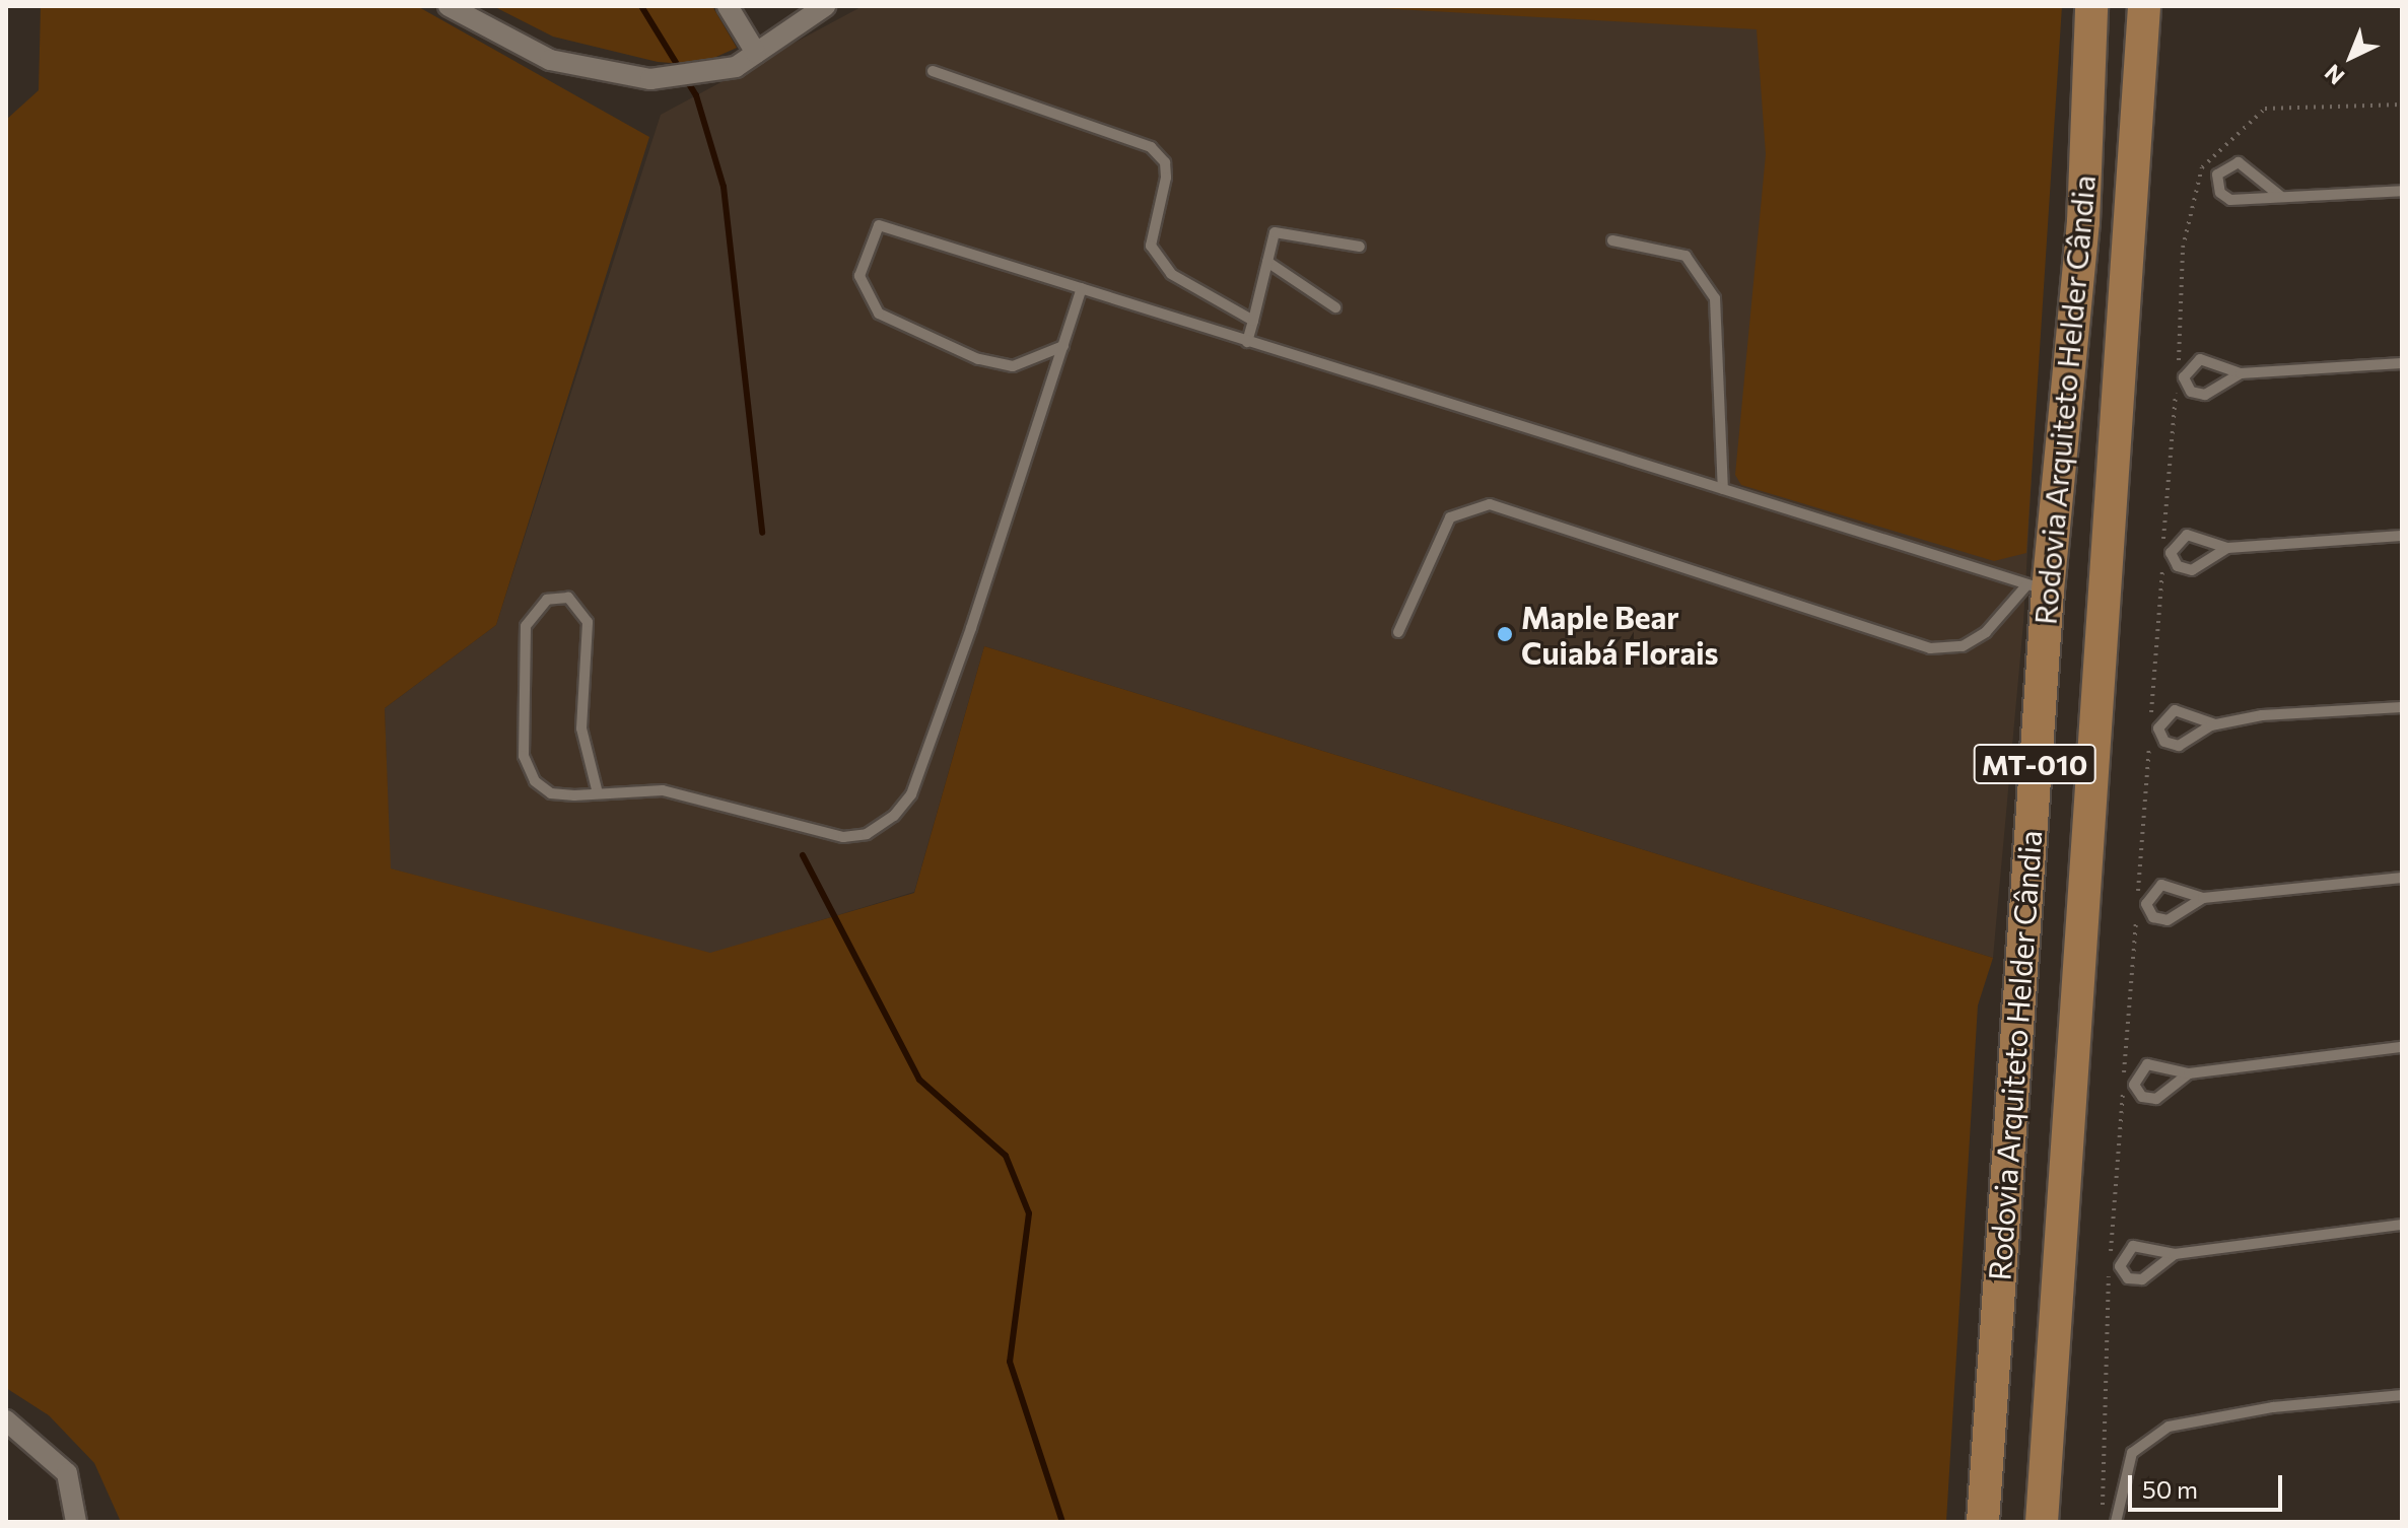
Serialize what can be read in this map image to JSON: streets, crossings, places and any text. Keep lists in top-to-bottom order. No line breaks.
{"streets":{"main road":["Rodovia Arquiteto Helder Cândia","MT-010"]},"places":["Maple Bear Cuiabá Florais"],"scale_bar":"50 m","north":"bottom left"}
